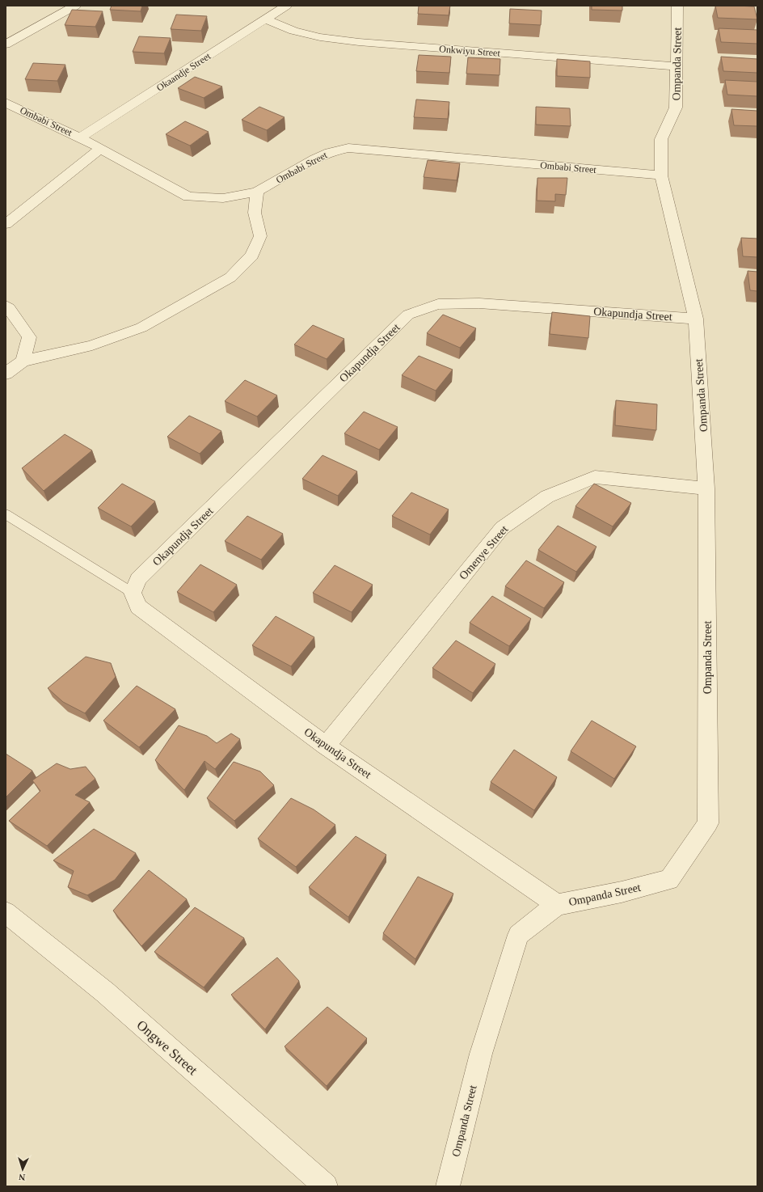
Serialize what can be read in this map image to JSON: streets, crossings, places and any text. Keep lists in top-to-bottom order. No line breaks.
{"streets":{"street":["Onkwiyu Street","Ompanda Street","Okaandje Street","Ombabi Street","Okapundja Street","Omenye Street","Ongwe Street"]},"crossings":[["Onkwiyu Street","Ompanda Street"],["Onkwiyu Street","Okaandje Street"],["Ompanda Street","Ombabi Street"],["Ompanda Street","Okapundja Street"],["Ompanda Street","Omenye Street"],["Okaandje Street","Ombabi Street"],["Okapundja Street","Omenye Street"]],"north":"bottom"}
